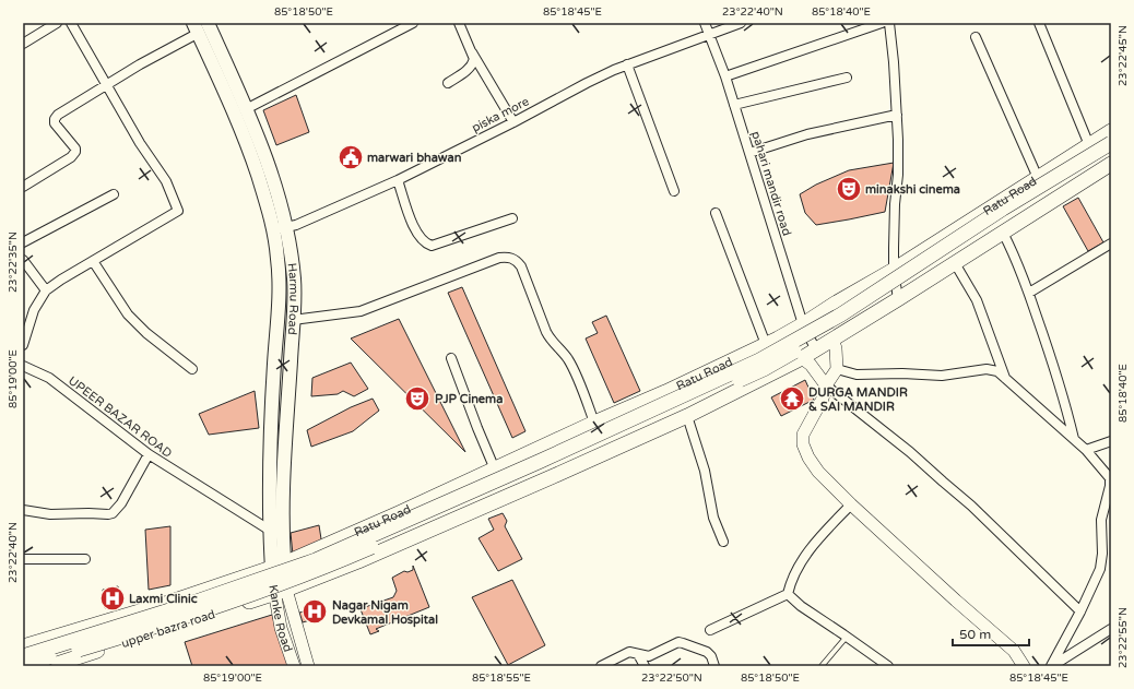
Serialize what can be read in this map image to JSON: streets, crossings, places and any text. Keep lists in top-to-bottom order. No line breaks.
{"streets":{"main road":["Ratu Road","Harmu Road","upper bazra road"],"street":["piska more","pahari mandir road","UPEER BAZAR ROAD","Kanke Road"]},"crossings":[["piska more","pahari mandir road"],["piska more","Harmu Road"],["pahari mandir road","Ratu Road"],["Ratu Road","Harmu Road"],["Harmu Road","UPEER BAZAR ROAD"],["Harmu Road","Kanke Road"],["Harmu Road","upper bazra road"],["Kanke Road","upper bazra road"]],"places":{"public building":["marwari bhawan"],"theatre":["minakshi cinema","PJP Cinema"],"temple":["DURGA MANDIR & SAI MANDIR"],"hospital":["Laxmi Clinic","Nagar Nigam Devkamal Hospital"]},"scale_bar":"50 m","coordinates":["85°18'50\"E","85°18'45\"E","23°22'40\"N","85°18'40\"E","23°22'45\"N","23°22'35\"N","85°19'00\"E","23°22'55\"N","85°18'55\"E","23°22'50\"N"]}
